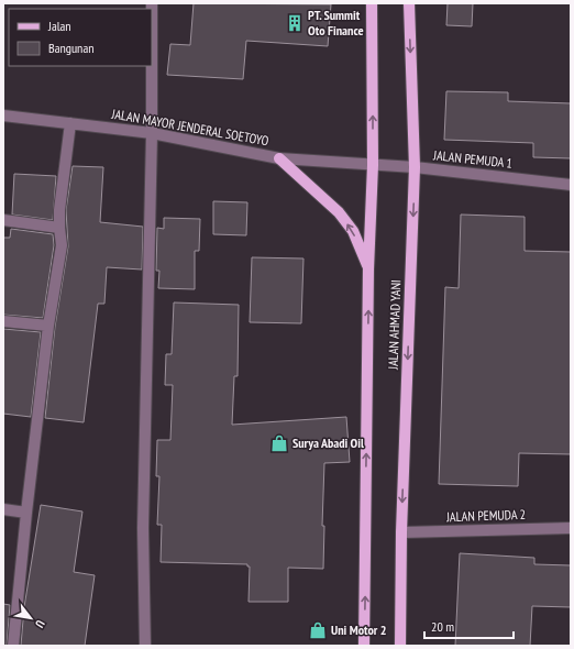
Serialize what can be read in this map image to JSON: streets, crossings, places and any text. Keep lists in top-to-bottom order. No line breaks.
{"streets":{"main road":["JALAN AHMAD YANI"],"street":["JALAN MAYOR JENDERAL SOETOYO","JALAN PEMUDA 1","JALAN PEMUDA 2"]},"crossings":[["JALAN MAYOR JENDERAL SOETOYO","JALAN PEMUDA 1"],["JALAN MAYOR JENDERAL SOETOYO","JALAN AHMAD YANI"],["JALAN PEMUDA 1","JALAN AHMAD YANI"],["JALAN AHMAD YANI","JALAN PEMUDA 2"]],"places":{"building":["PT. Summit Oto Finance"],"shop":["Surya Abadi Oil","Uni Motor 2"]},"legend":["Jalan","Bangunan"],"scale_bar":"20 m","north":"bottom right"}
